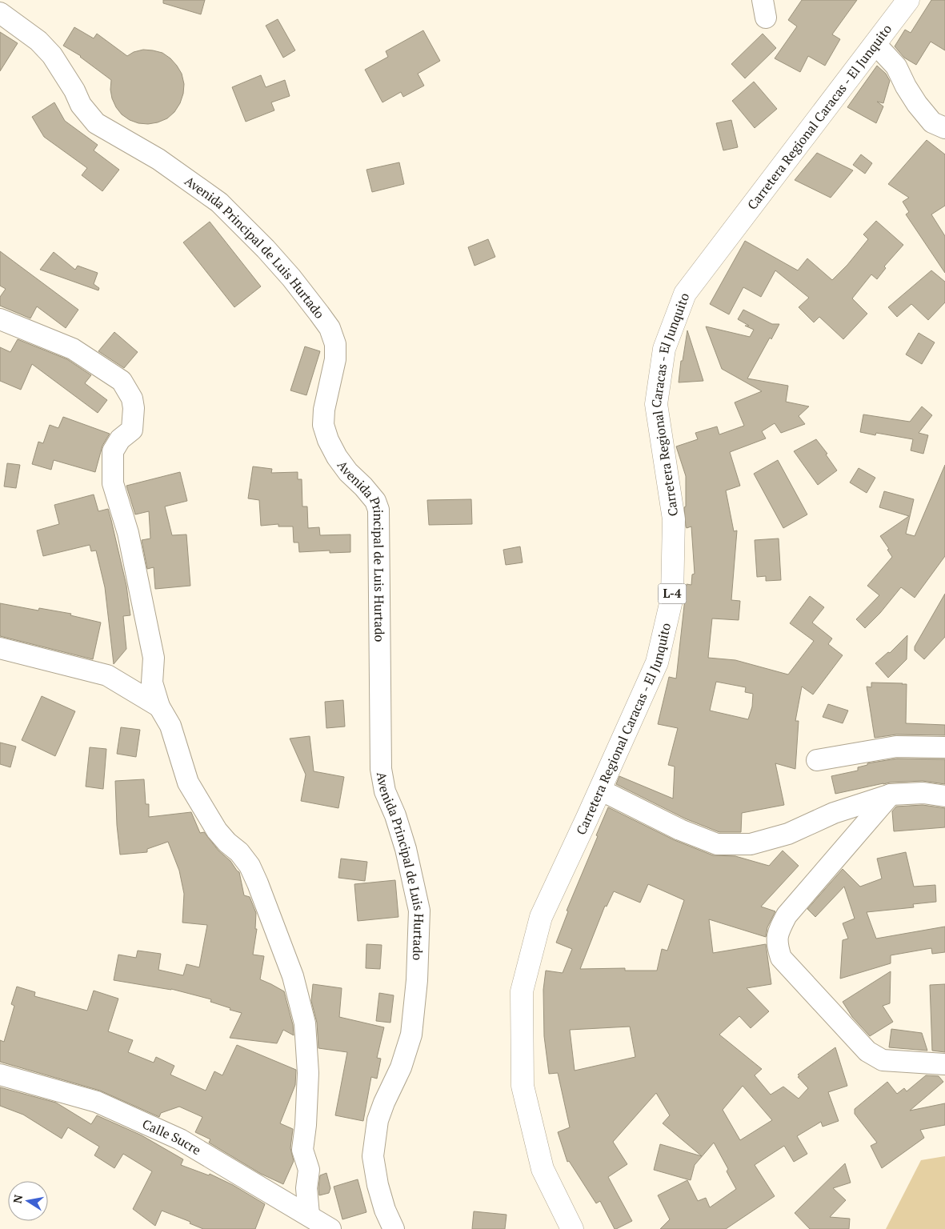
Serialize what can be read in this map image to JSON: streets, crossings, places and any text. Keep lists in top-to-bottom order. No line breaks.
{"streets":{"main road":["Carretera Regional Caracas - El Junquito","L-4"],"street":["Avenida Principal de Luis Hurtado","Calle Sucre"]},"north":"left"}
